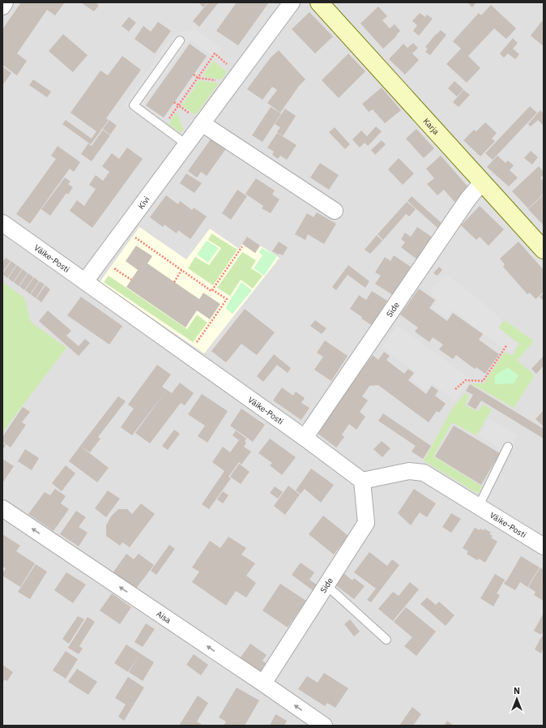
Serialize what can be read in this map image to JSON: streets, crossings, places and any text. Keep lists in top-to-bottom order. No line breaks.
{"streets":{"street":["Karja","Kivi","Väike-Posti","Side","Aisa"]},"crossings":[["Karja","Side"],["Kivi","Väike-Posti"],["Väike-Posti","Side"],["Side","Aisa"]],"one_way":["Aisa"],"north":"top"}
